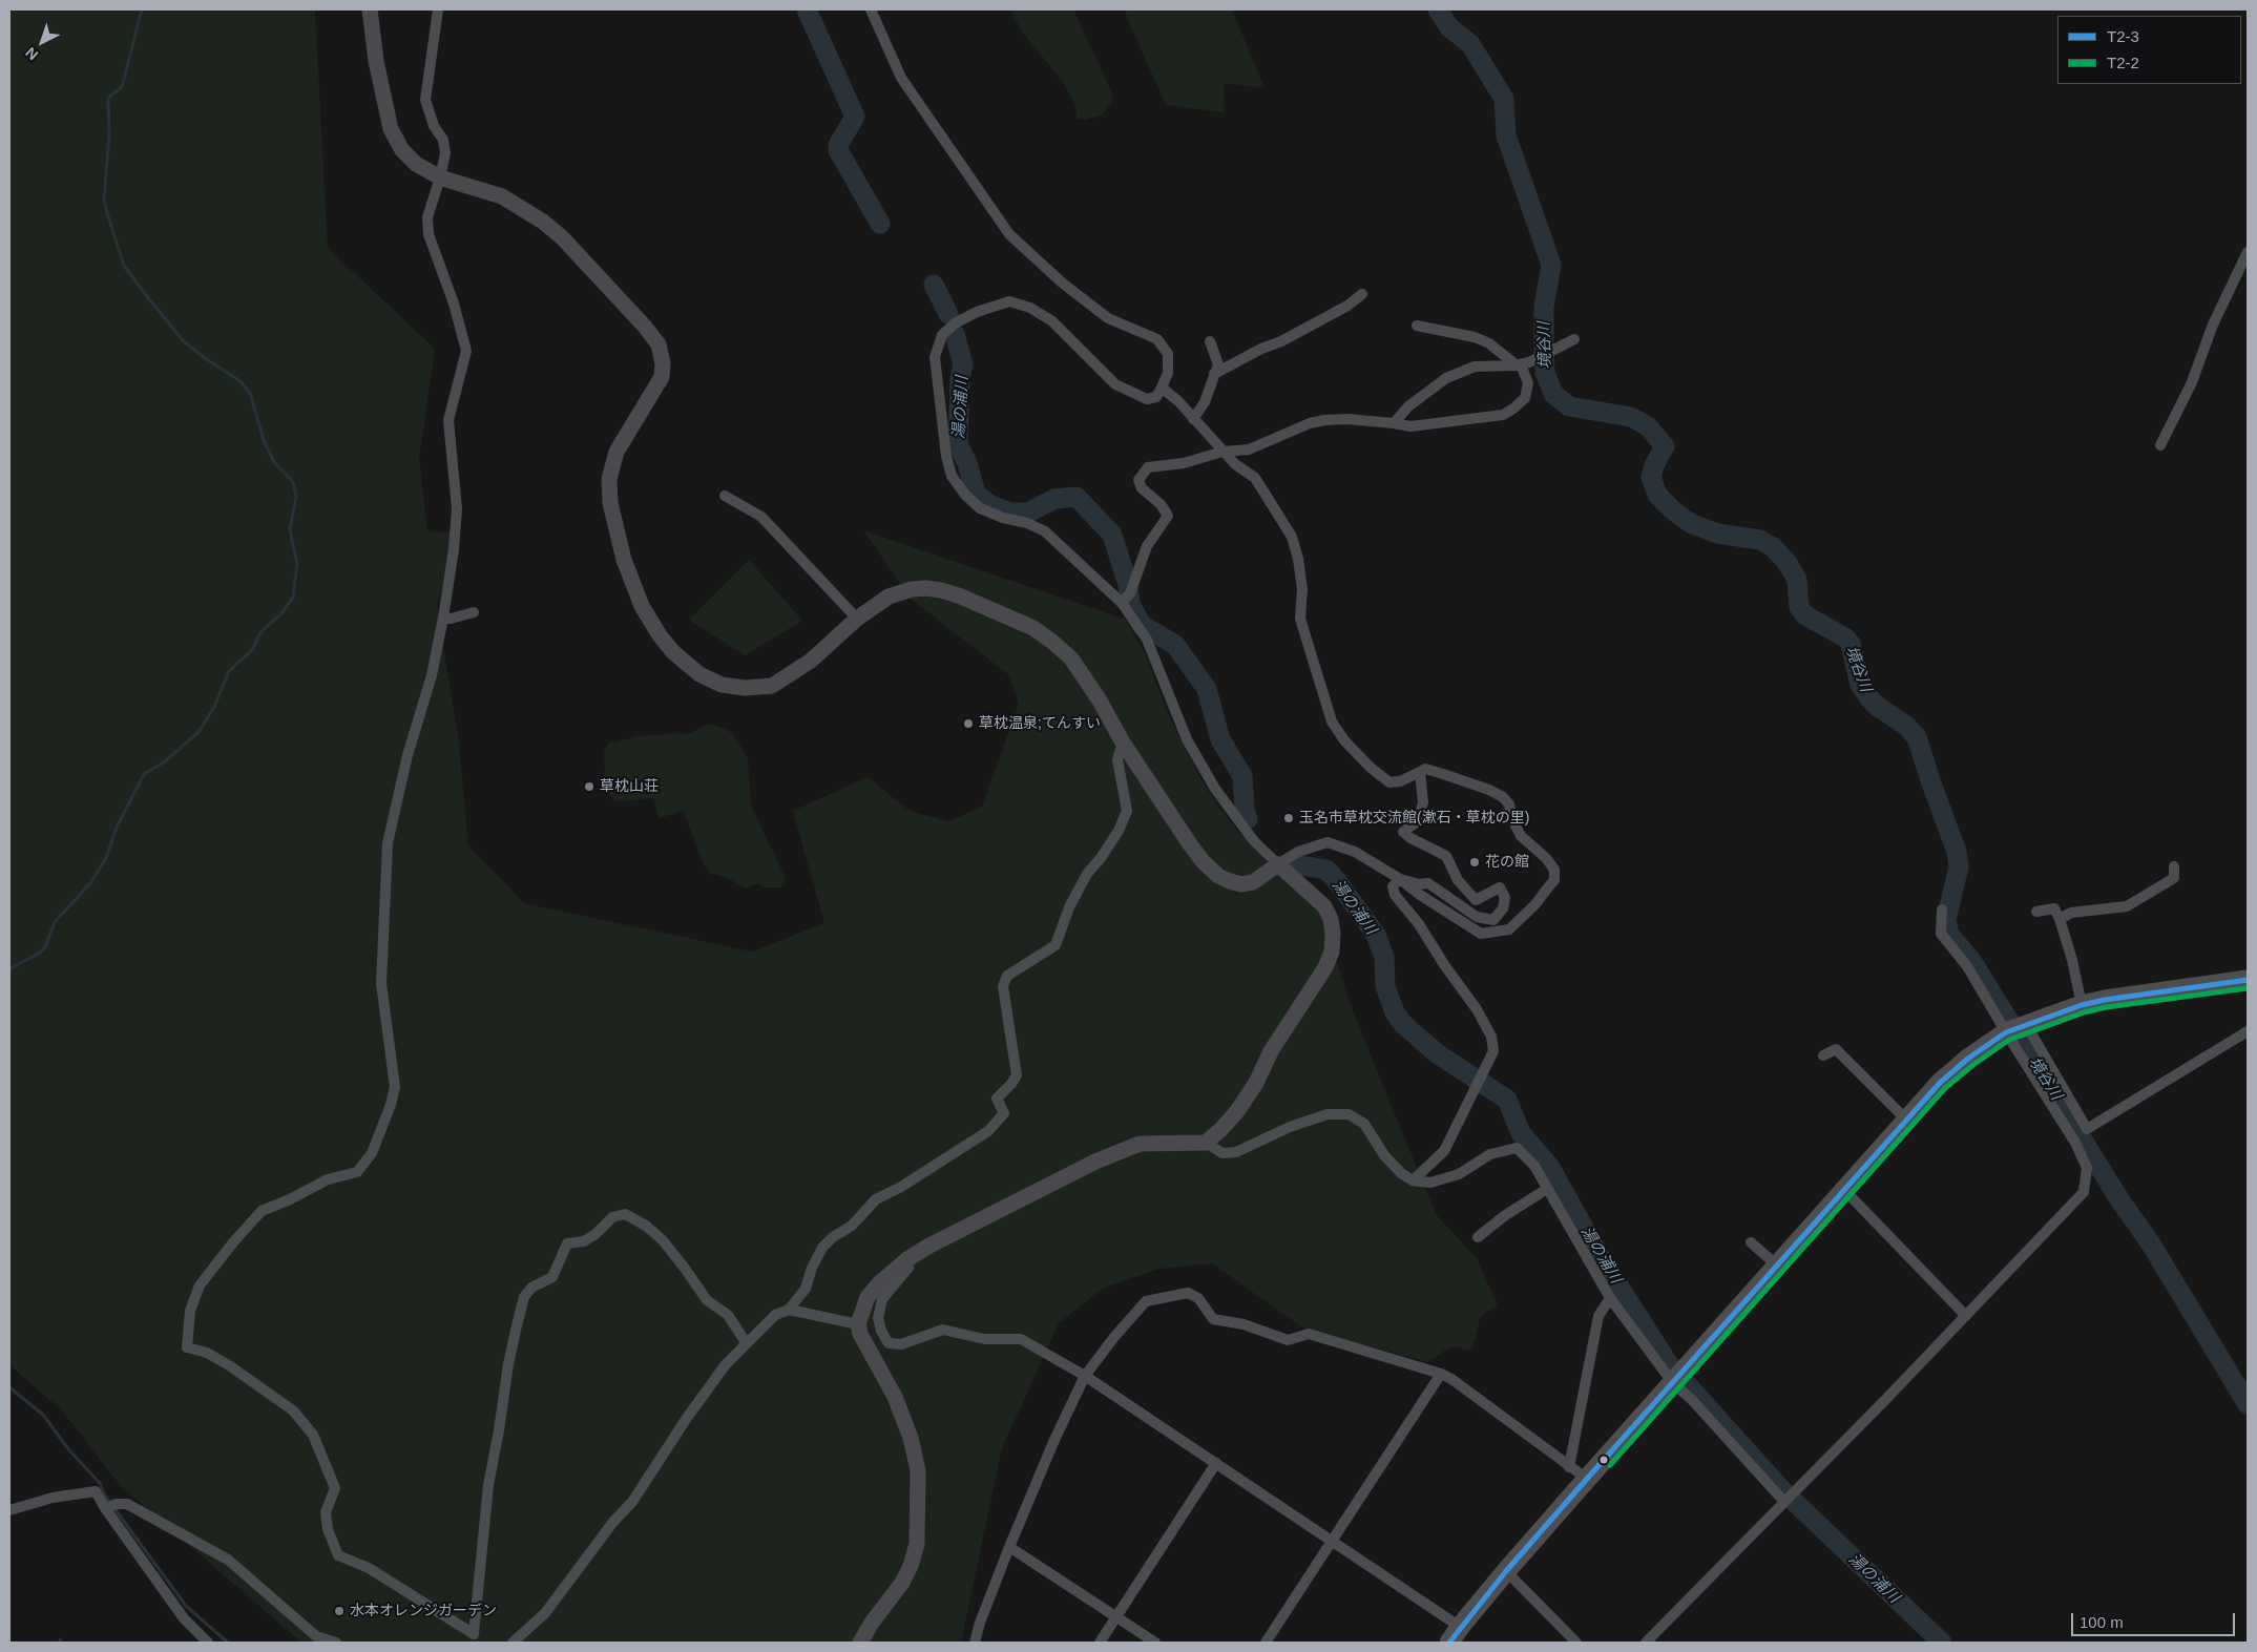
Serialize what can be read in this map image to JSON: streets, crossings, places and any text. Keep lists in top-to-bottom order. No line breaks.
{"water":["境谷川","湯の浦川"],"places":["草枕温泉;てんすい","草枕山荘","玉名市草枕交流館(漱石・草枕の里)","花の館","水本オレンジガーデン"],"lines":["transit line T2-3","transit line T2-2"],"legend":["T2-3","T2-2"],"scale_bar":"100 m","north":"bottom left"}
